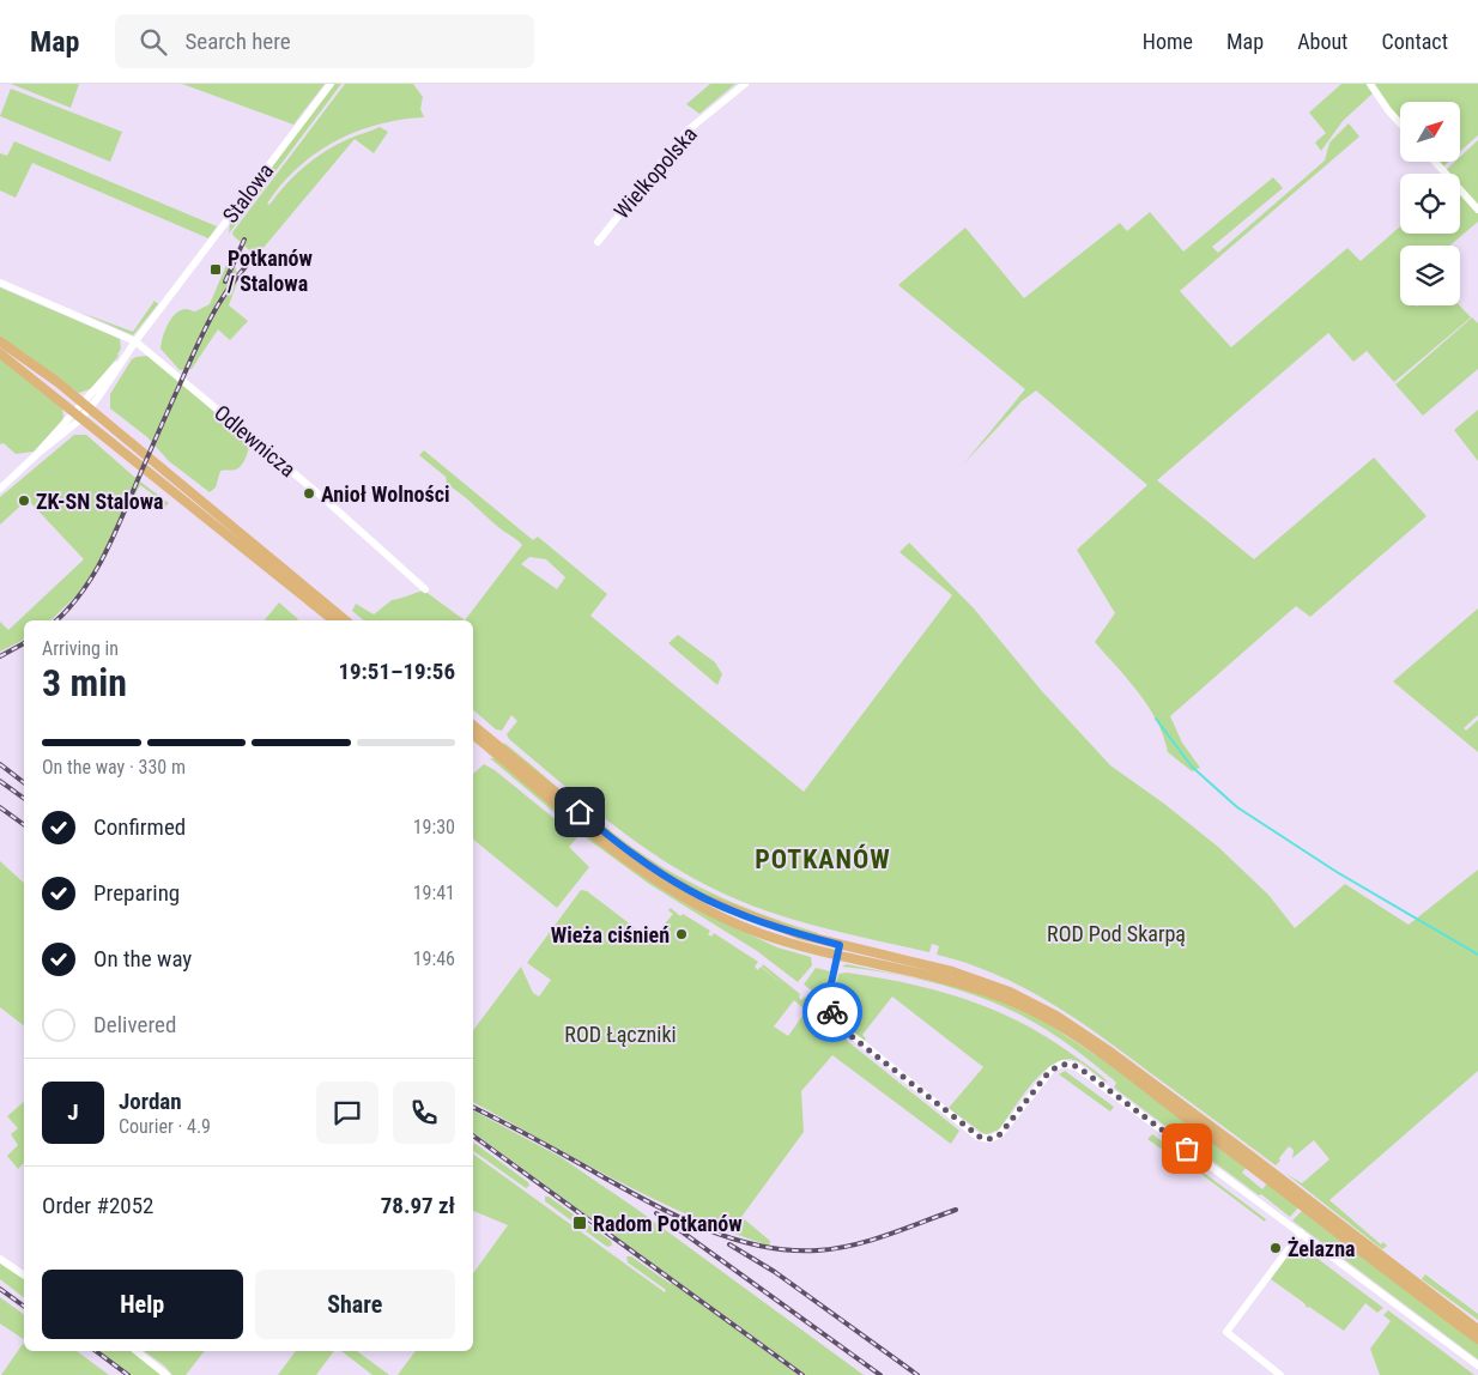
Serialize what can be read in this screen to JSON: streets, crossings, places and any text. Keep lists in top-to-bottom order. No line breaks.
{"streets":{"street":["Wielkopolska","Stalowa","Odlewnicza"]},"crossings":[["Stalowa","Odlewnicza"]],"districts":["POTKANÓW"],"parks":["ROD Pod Skarpą","ROD Łączniki"],"places":{"transit":["Potkanów / Stalowa","Radom Potkanów"],"other":["Anioł Wolności","ZK-SN Stalowa","Wieża ciśnień","Żelazna"]},"north":"top right","page":{"header":"Map","search":"Search here","nav":["Home","Map","About","Contact"],"heading":["3 min","Arriving in","19:51–19:56"],"panel":["Jordan","Courier · 4.9","Order #2052","78.97 zł"],"bar":"On the way · 330 m","list":[["Confirmed","19:30"],["Preparing","19:41"],["On the way","19:46"],"Delivered"],"round":"J","buttons":["Help","Share"]}}
